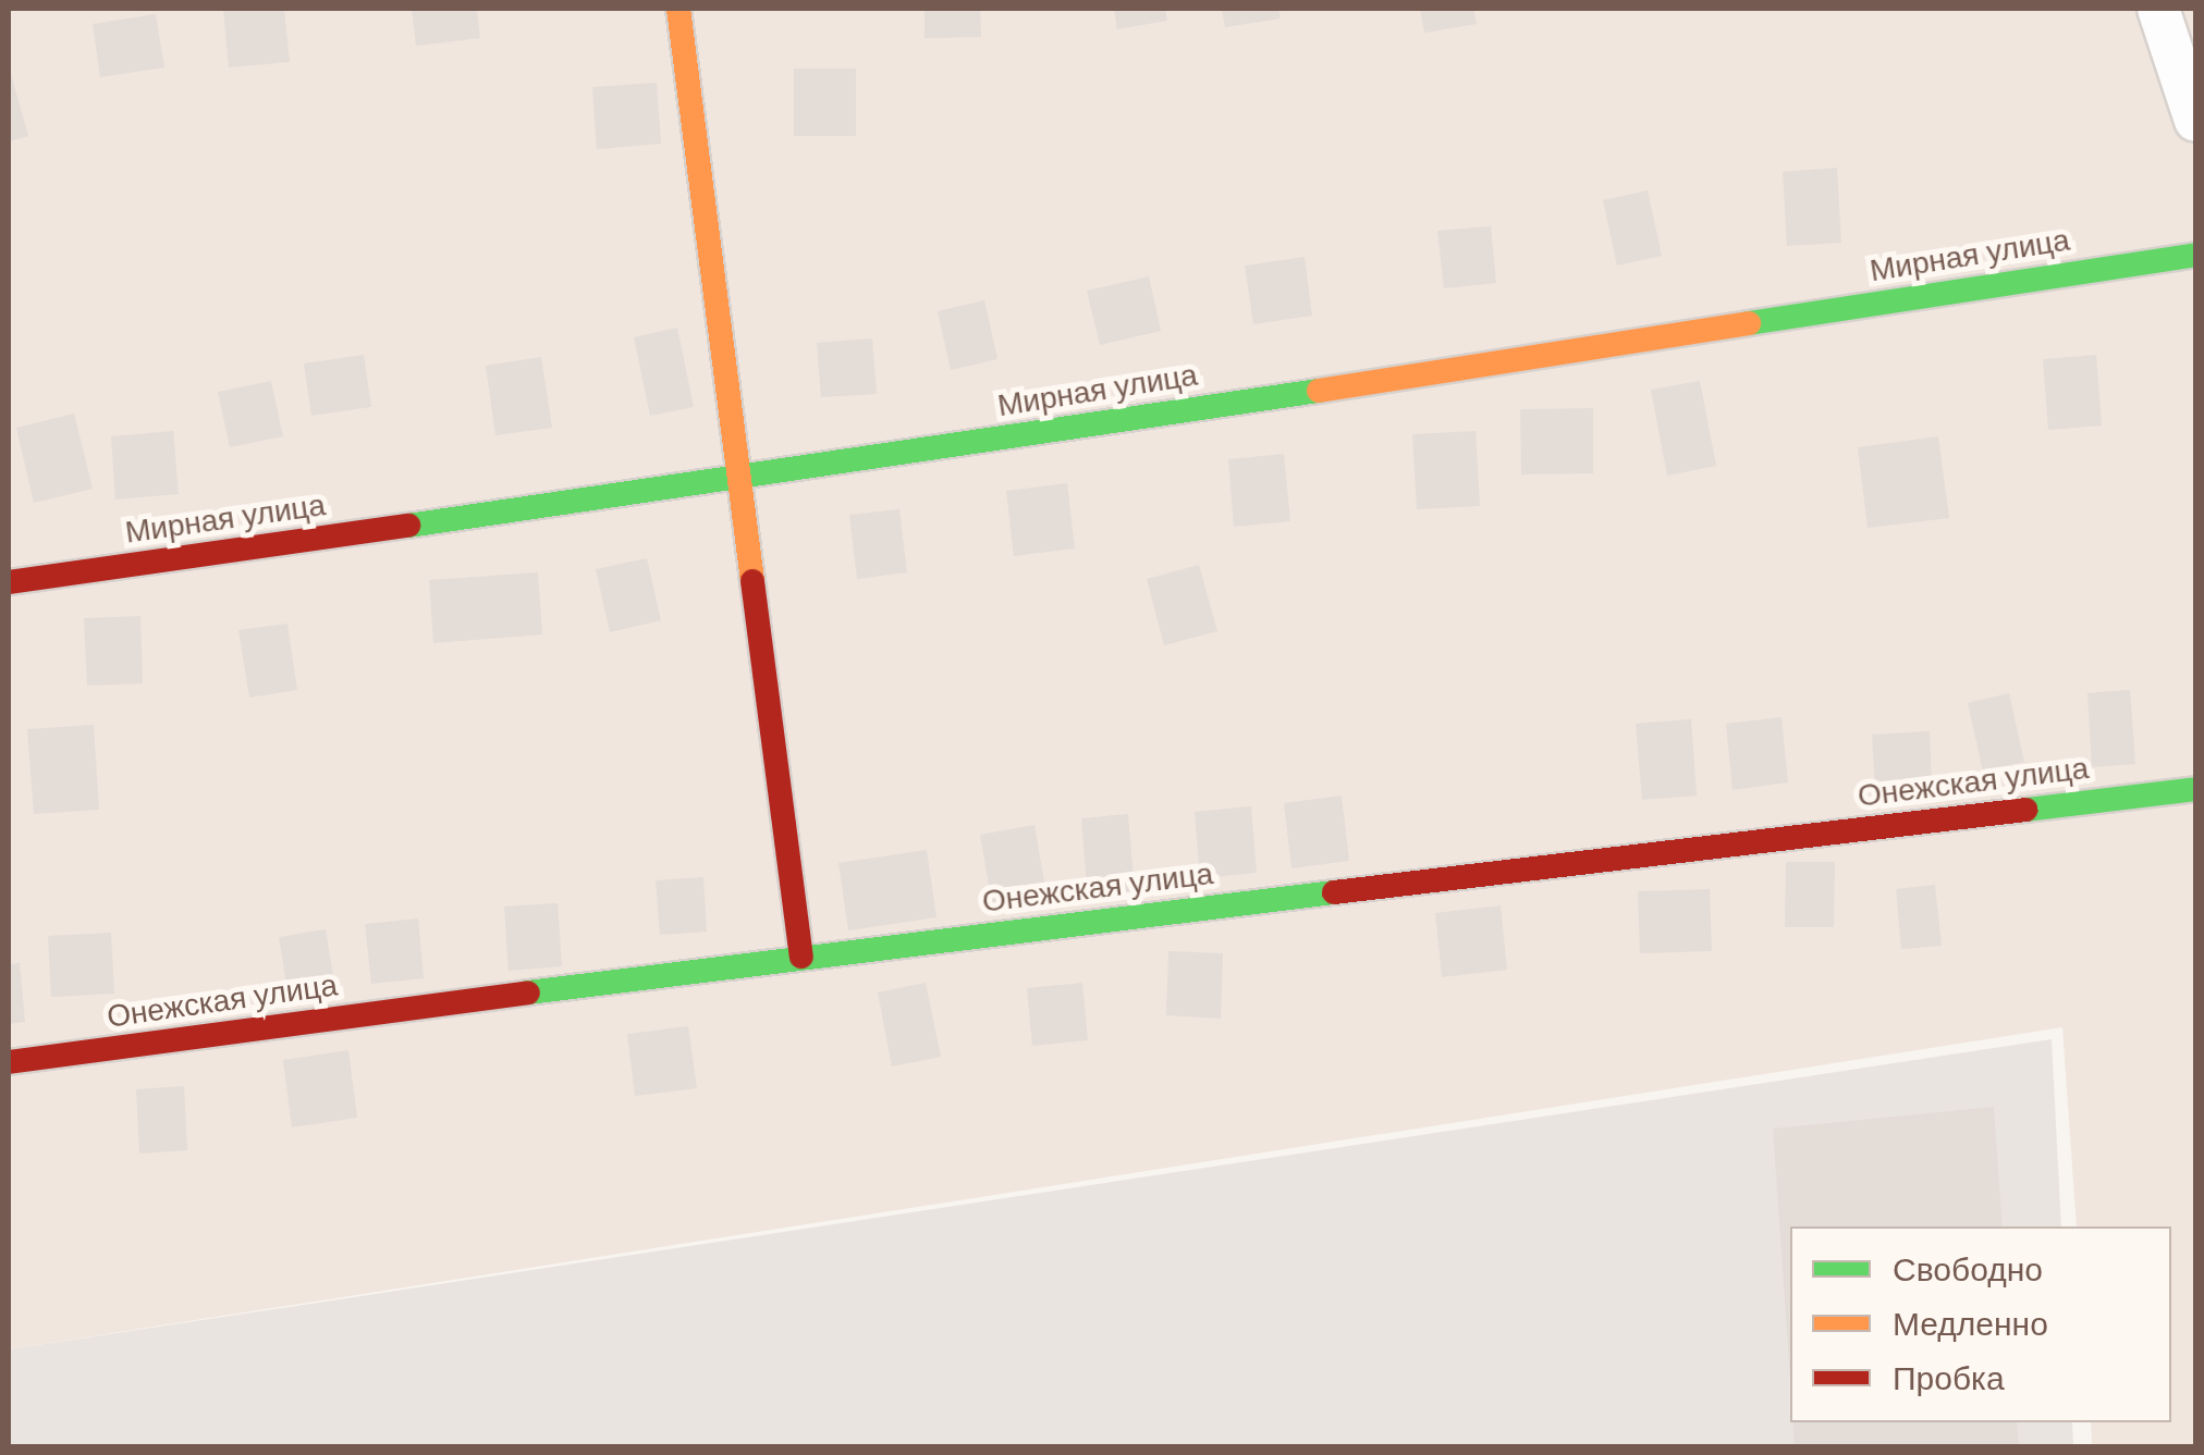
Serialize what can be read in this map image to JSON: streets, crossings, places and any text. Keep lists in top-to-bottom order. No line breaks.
{"streets":{"street":["Мирная улица","Онежская улица"]},"legend":["Свободно","Медленно","Пробка"]}
